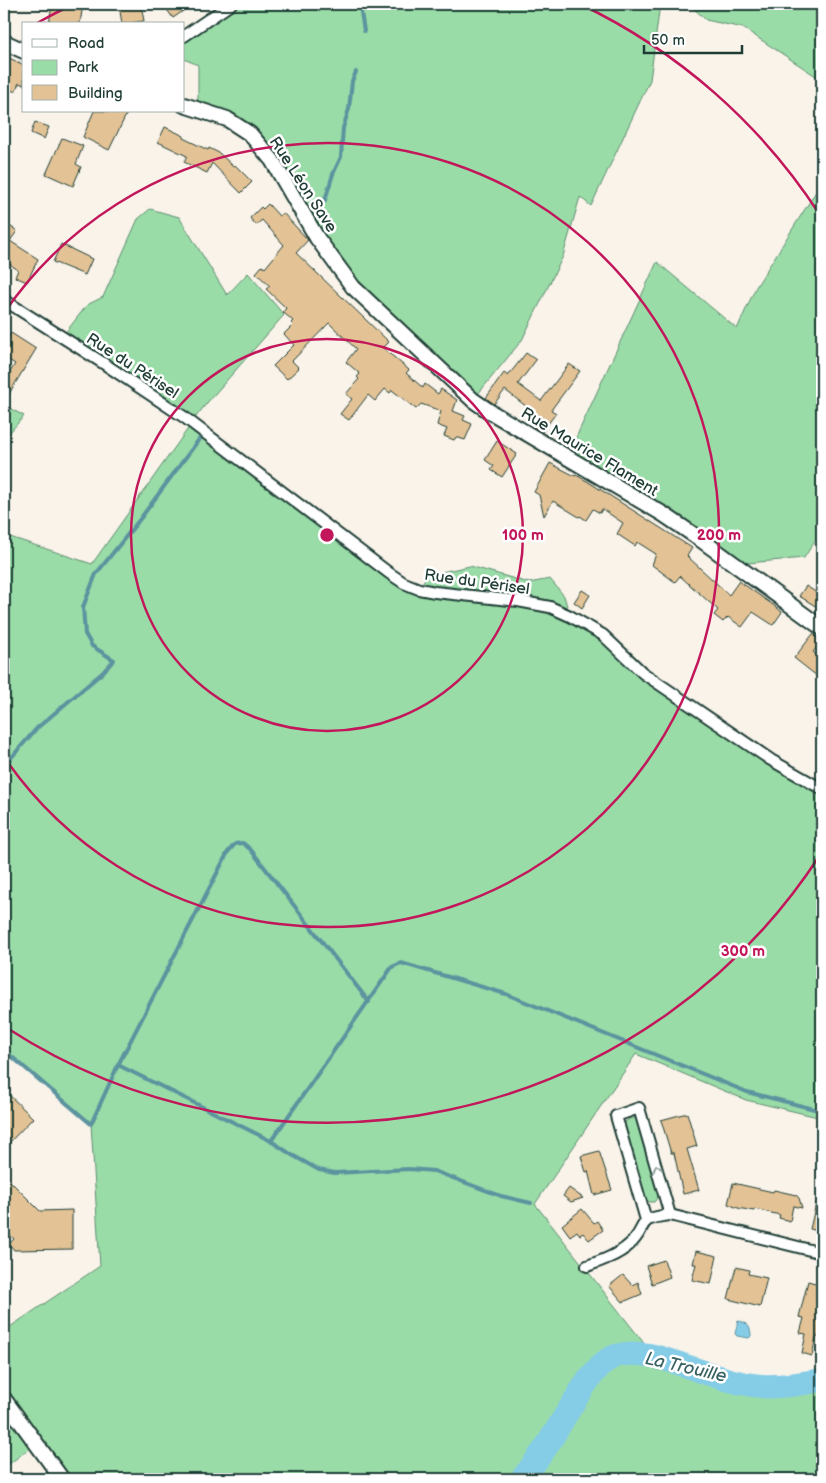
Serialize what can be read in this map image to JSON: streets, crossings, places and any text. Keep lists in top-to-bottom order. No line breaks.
{"streets":{"street":["Rue Léon Save","Rue du Périsel","Rue Maurice Flament"]},"crossings":[["Rue Léon Save","Rue Maurice Flament"]],"water":["La Trouille"],"legend":["Road","Park","Building"],"scale_bar":"50 m","rings":["100 m","200 m","300 m"]}
